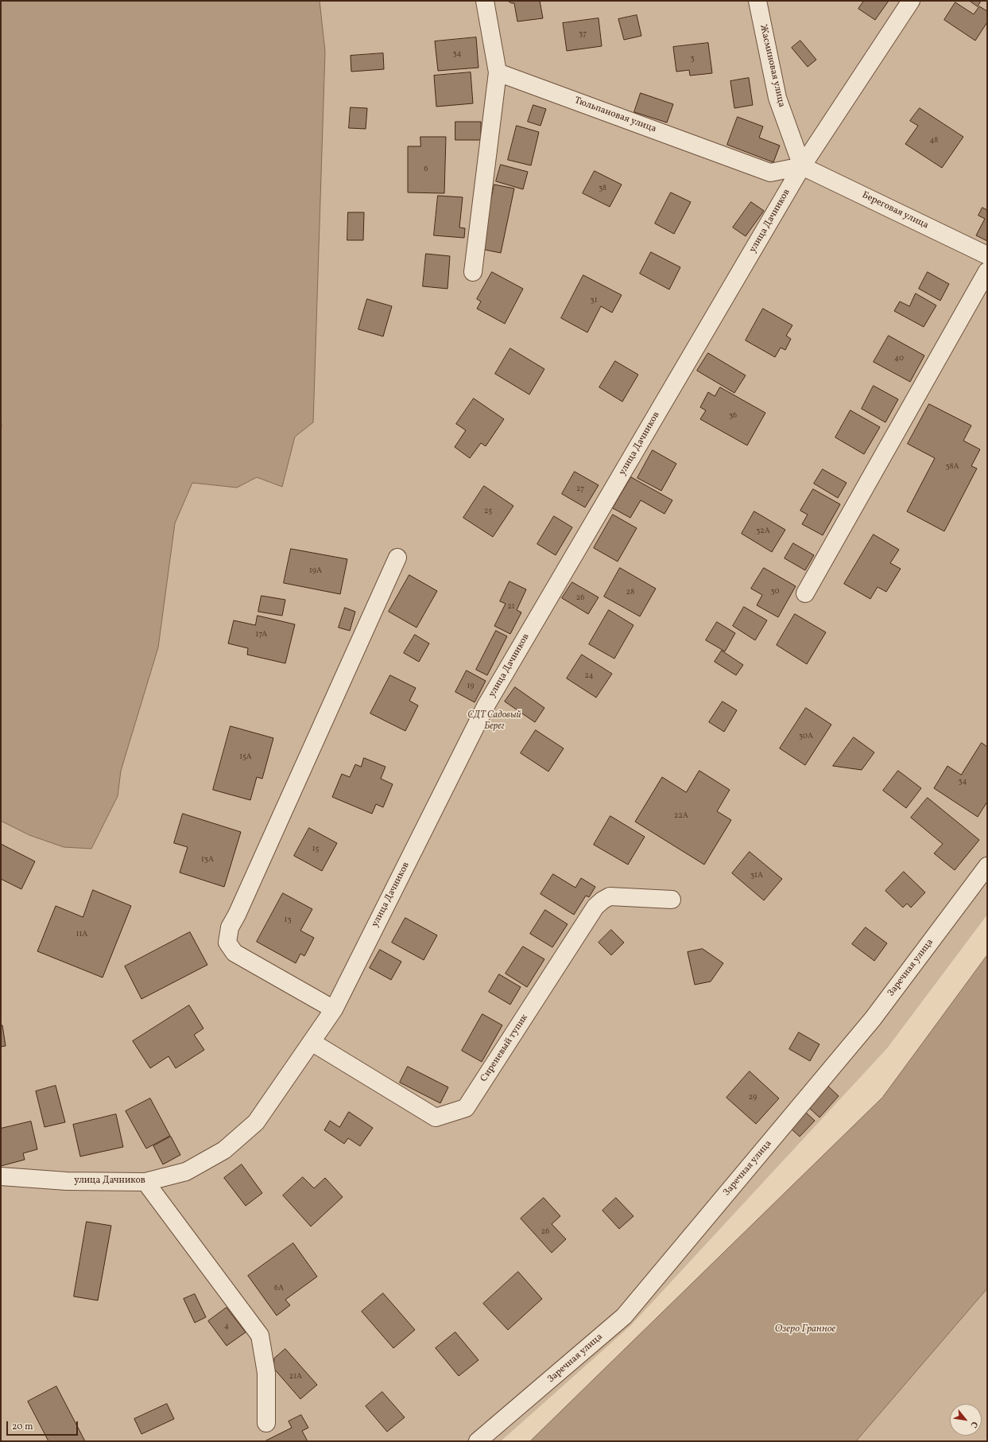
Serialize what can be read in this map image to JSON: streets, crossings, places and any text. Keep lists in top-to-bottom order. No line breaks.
{"streets":{"street":["Жасминовая улица","Тюльпановая улица","Береговая улица","улица Дачников","Заречная улица","Сиреневый тупик"]},"crossings":[["Жасминовая улица","Тюльпановая улица"],["Жасминовая улица","Береговая улица"],["Жасминовая улица","улица Дачников"],["Тюльпановая улица","Береговая улица"],["Тюльпановая улица","улица Дачников"],["Береговая улица","улица Дачников"],["улица Дачников","Сиреневый тупик"]],"water":["Озеро Гранное"],"parks":["СДТ Садовый Берег"],"house_numbers":["37","34","3","48","6","38","31","40","36","38А","27","25","32А","19А","30","28","26","21","17А","24","19","30А","15А","34","22А","15","13А","31А","13","11А","29","26","6А","4","21А"],"scale_bar":"20 m","north":"bottom right"}
